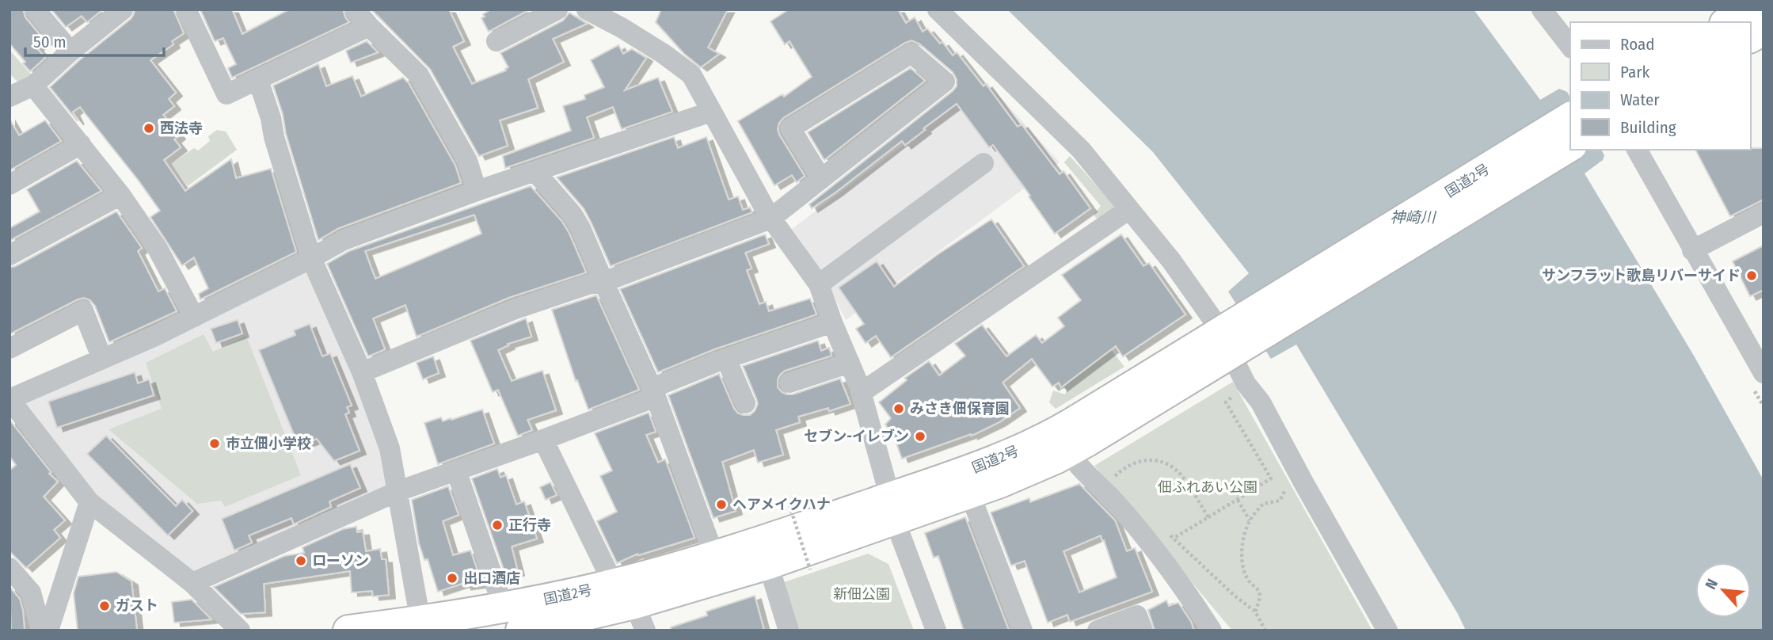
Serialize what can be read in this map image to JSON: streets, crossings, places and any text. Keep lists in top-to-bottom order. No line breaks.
{"streets":{"highway":["国道2号"]},"water":["神崎川"],"parks":["佃ふれあい公園","新佃公園"],"places":["西法寺","サンフラット歌島リバーサイド","みさき佃保育園","セブン-イレブン","市立佃小学校","ヘアメイクハナ","正行寺","ローソン","出口酒店","ガスト"],"legend":["Road","Park","Water","Building"],"scale_bar":"50 m","north":"top left"}
